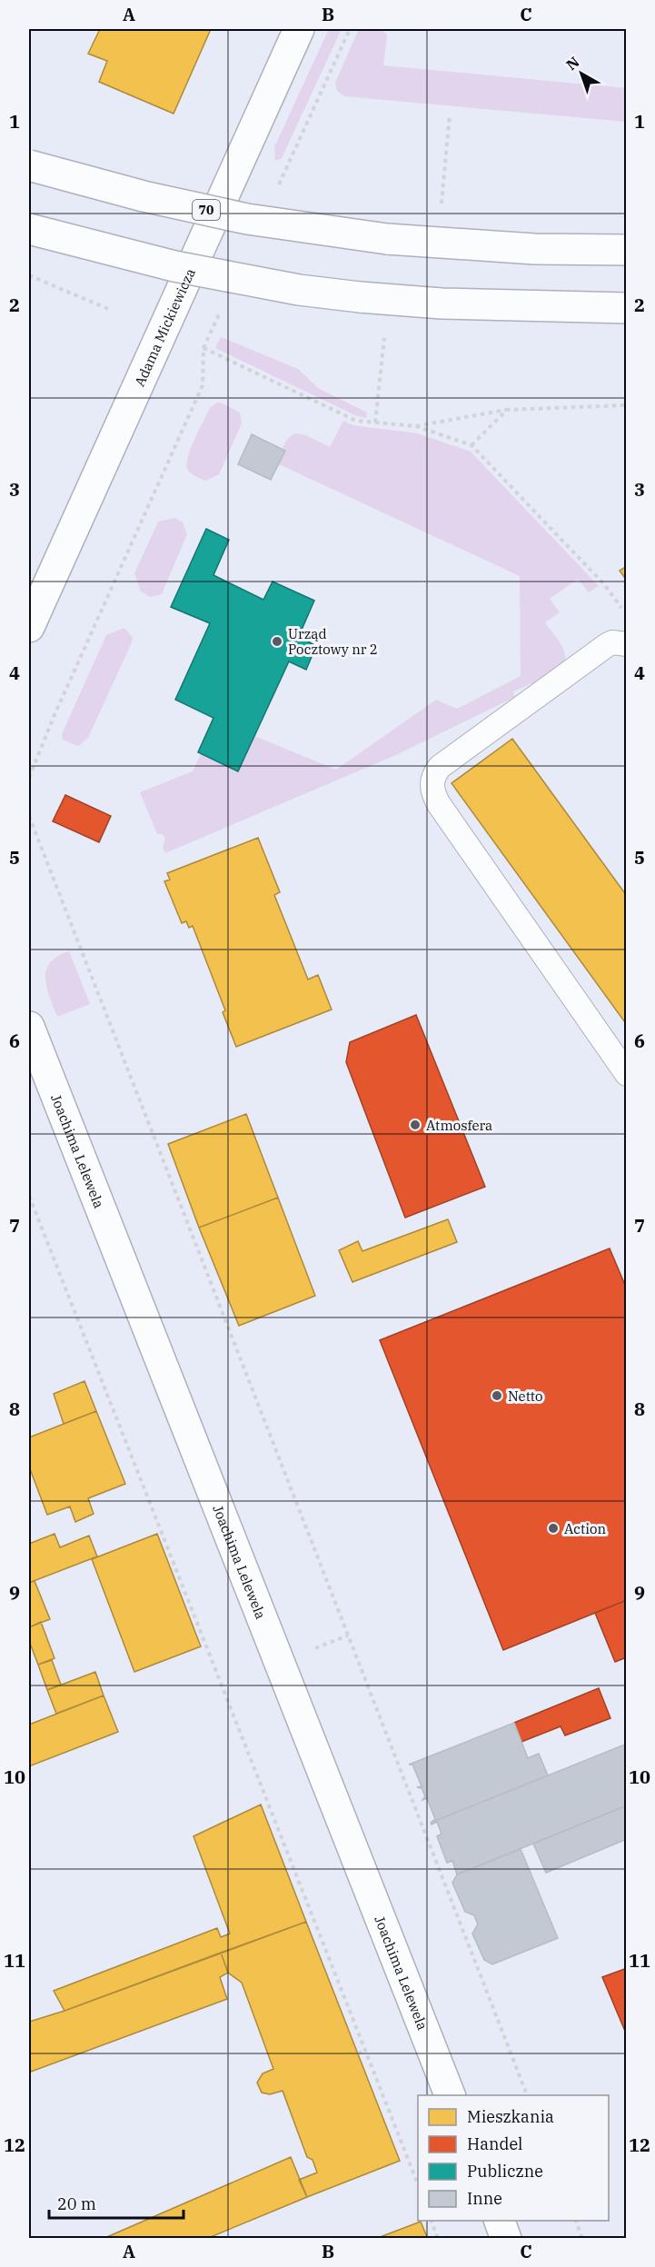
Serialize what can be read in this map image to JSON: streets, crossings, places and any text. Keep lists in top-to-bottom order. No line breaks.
{"streets":{"street":["70","Adama Mickiewicza","Joachima Lelewela"]},"places":["Urząd Pocztowy nr 2","Atmosfera","Netto","Action"],"legend":["Mieszkania","Handel","Publiczne","Inne"],"scale_bar":"20 m","north":"top left","grid":{"columns":["A","B","C"],"rows":["1","2","3","4","5","6","7","8","9","10","11","12"]}}
